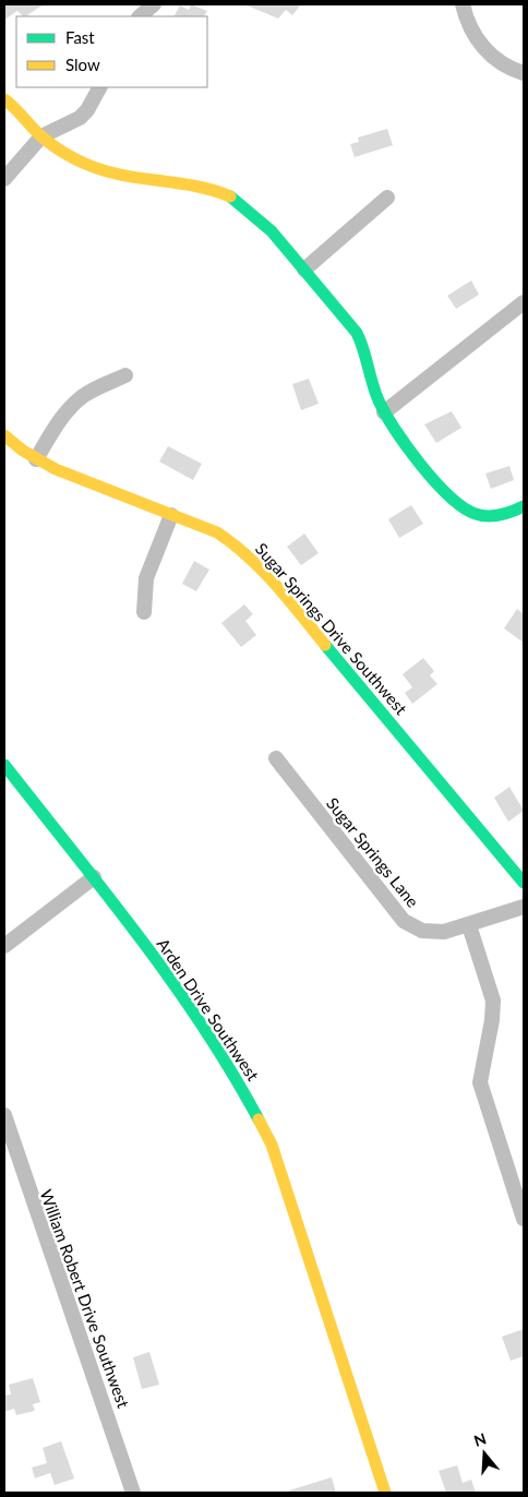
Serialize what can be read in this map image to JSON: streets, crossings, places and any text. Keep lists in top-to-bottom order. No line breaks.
{"streets":{"street":["Sugar Springs Drive Southwest","Sugar Springs Lane","Arden Drive Southwest","William Robert Drive Southwest"]},"legend":["Fast","Slow"],"north":"top"}
